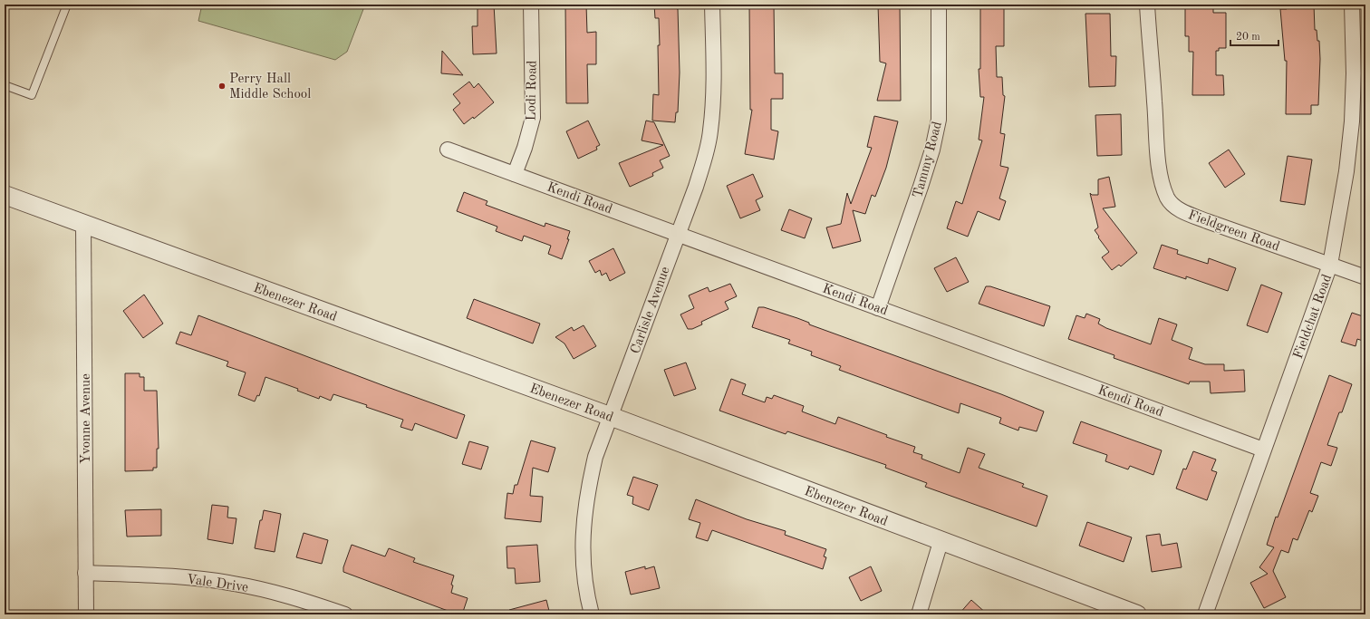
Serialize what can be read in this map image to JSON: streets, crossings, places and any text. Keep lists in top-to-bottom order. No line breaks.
{"streets":{"street":["Lodi Road","Tammy Road","Kendi Road","Fieldgreen Road","Ebenezer Road","Carlisle Avenue","Fieldchat Road","Yvonne Avenue","Vale Drive"]},"crossings":[["Lodi Road","Kendi Road"],["Tammy Road","Kendi Road"],["Kendi Road","Carlisle Avenue"],["Kendi Road","Fieldchat Road"],["Fieldgreen Road","Fieldchat Road"],["Ebenezer Road","Carlisle Avenue"],["Ebenezer Road","Yvonne Avenue"],["Yvonne Avenue","Vale Drive"]],"places":["Perry Hall Middle School"],"scale_bar":"20 m"}
